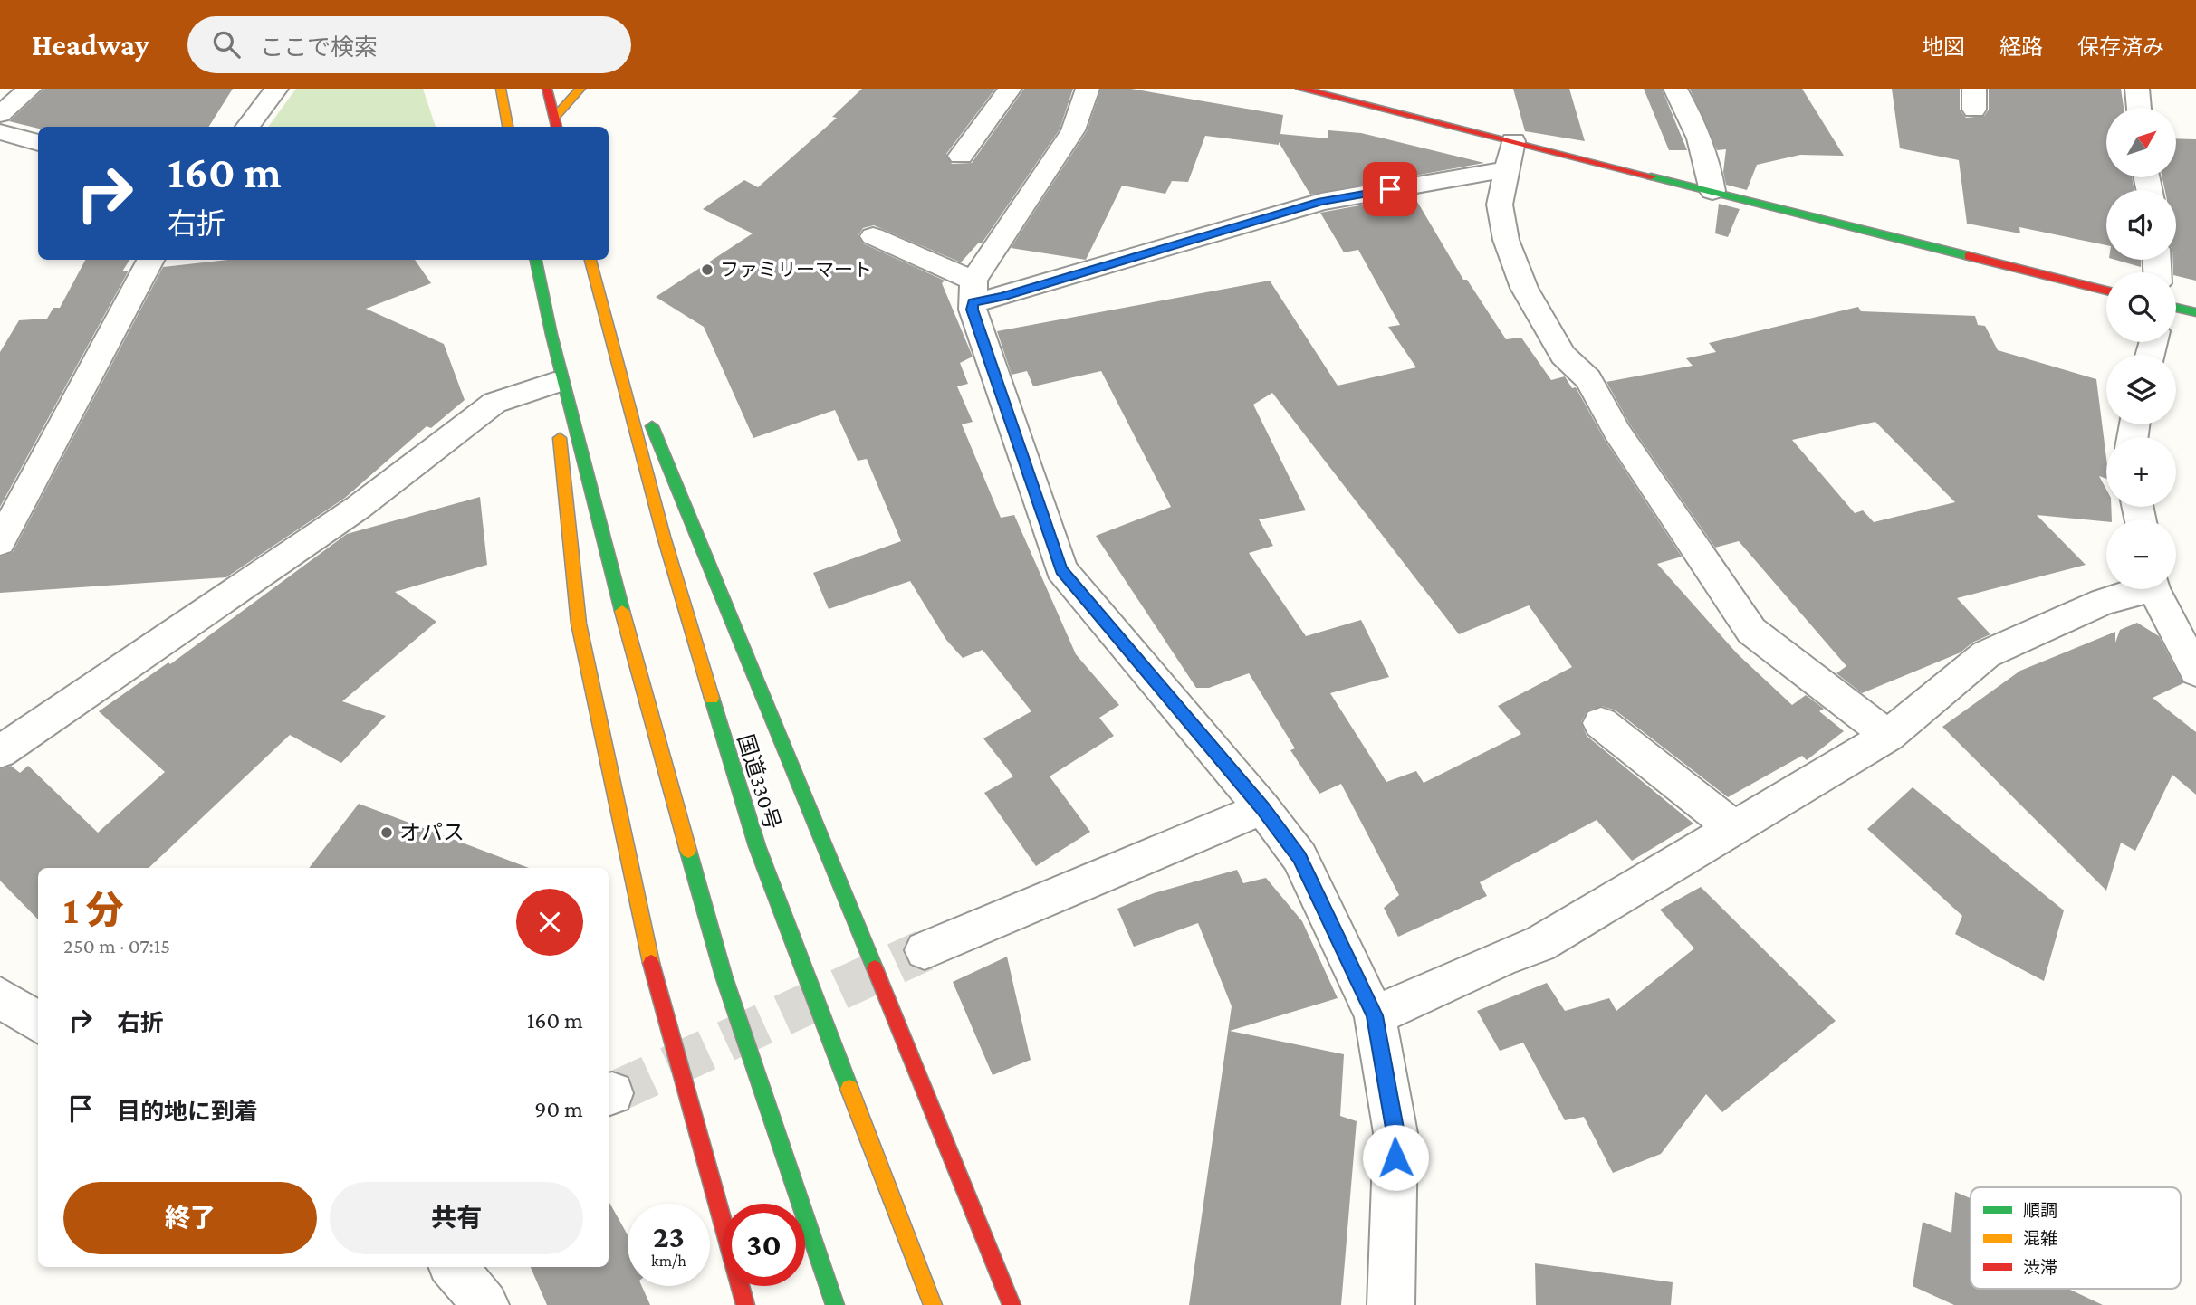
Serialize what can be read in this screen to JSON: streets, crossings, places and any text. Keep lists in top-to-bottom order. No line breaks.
{"streets":{"main road":["国道330号"]},"places":["ファミリーマート","オパス"],"legend":["順調","混雑","渋滞"],"north":"top right","page":{"header":"Headway","search":"ここで検索","nav":["地図","経路","保存済み"],"map_buttons":["+","−"],"turn":["160 m","右折"],"heading":["1 分","250 m · 07:15"],"list":[{"name":"右折","value":"160 m"},{"name":"目的地に到着","value":"90 m"}],"buttons":["終了","共有"],"speed":"23 km/h","limit":"30"}}
